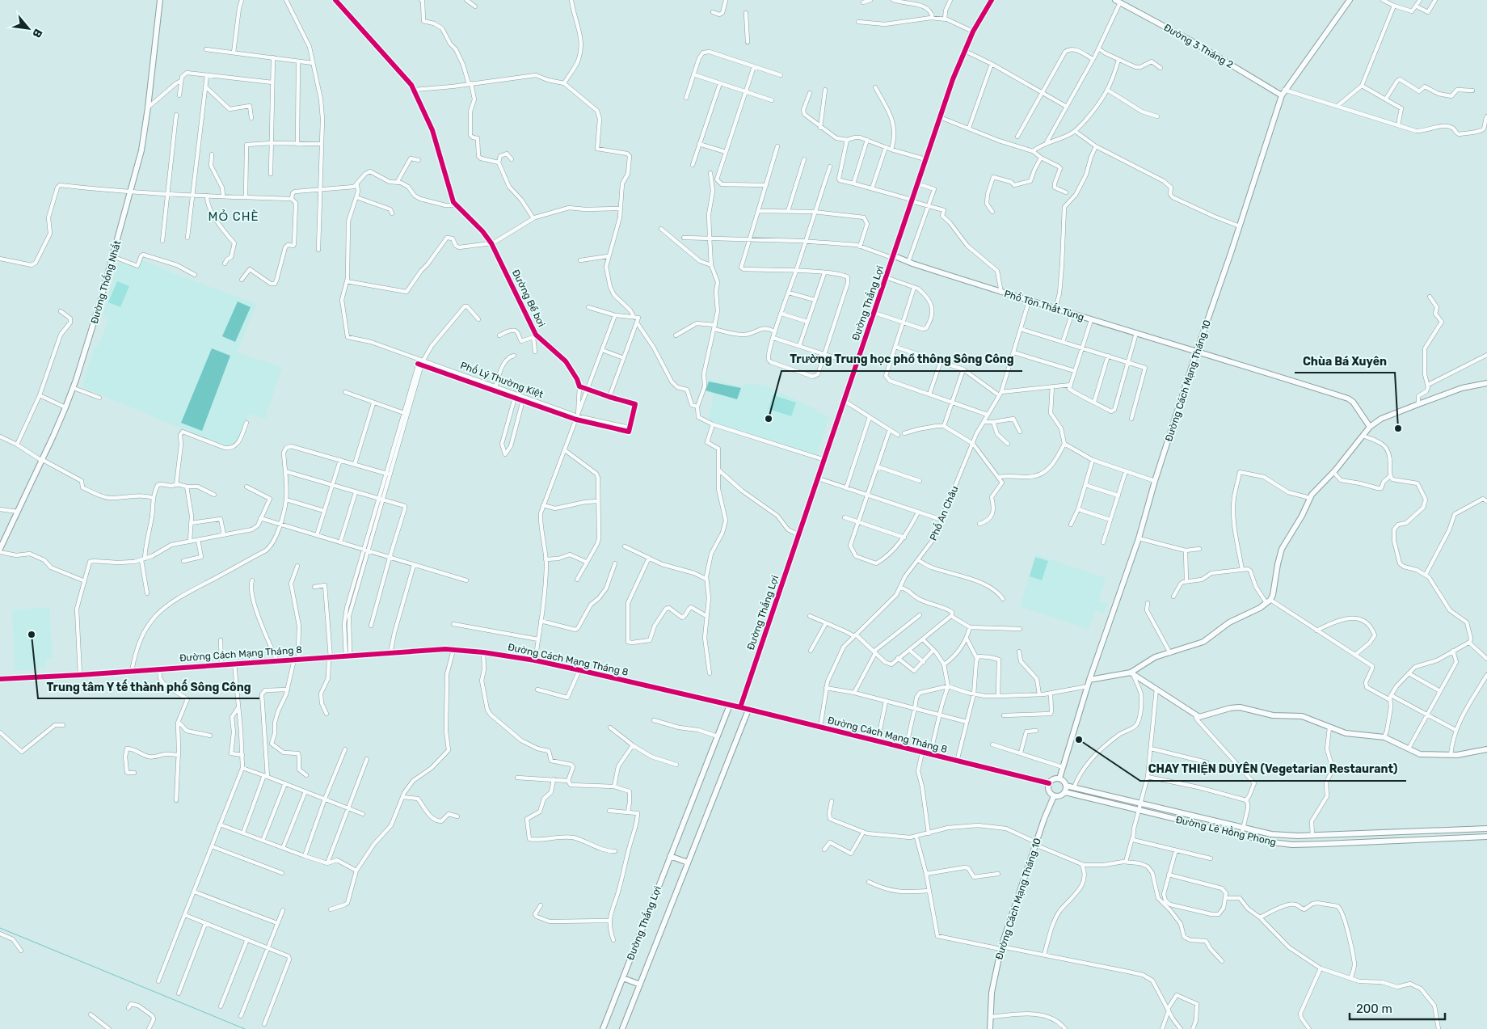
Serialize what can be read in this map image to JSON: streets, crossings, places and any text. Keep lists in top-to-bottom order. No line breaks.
{"streets":{"street":["Đường 3 Tháng 2","Đường Thống Nhất","Đường Bể bơi","Đường Thắng Lợi","Phố Tôn Thất Tùng","Phố Lý Thường Kiệt","Đường Cách Mạng Tháng 10","Phố An Châu","Đường Cách Mạng Tháng 8","Đường Lê Hồng Phong"]},"crossings":[["Đường 3 Tháng 2","Đường Cách Mạng Tháng 10"],["Đường Thắng Lợi","Phố Tôn Thất Tùng"],["Đường Thắng Lợi","Đường Cách Mạng Tháng 8"],["Phố Tôn Thất Tùng","Đường Cách Mạng Tháng 10"],["Phố Tôn Thất Tùng","Phố An Châu"],["Đường Cách Mạng Tháng 10","Đường Cách Mạng Tháng 8"],["Đường Cách Mạng Tháng 10","Đường Lê Hồng Phong"],["Phố An Châu","Đường Cách Mạng Tháng 8"],["Đường Cách Mạng Tháng 8","Đường Lê Hồng Phong"]],"districts":["MỎ CHÈ"],"places":["Trường Trung học phổ thông Sông Công","Chùa Bá Xuyên","Trung tâm Y tế thành phố Sông Công","CHAY THIỆN DUYÊN (Vegetarian Restaurant)"],"scale_bar":"200 m","north":"bottom right"}
